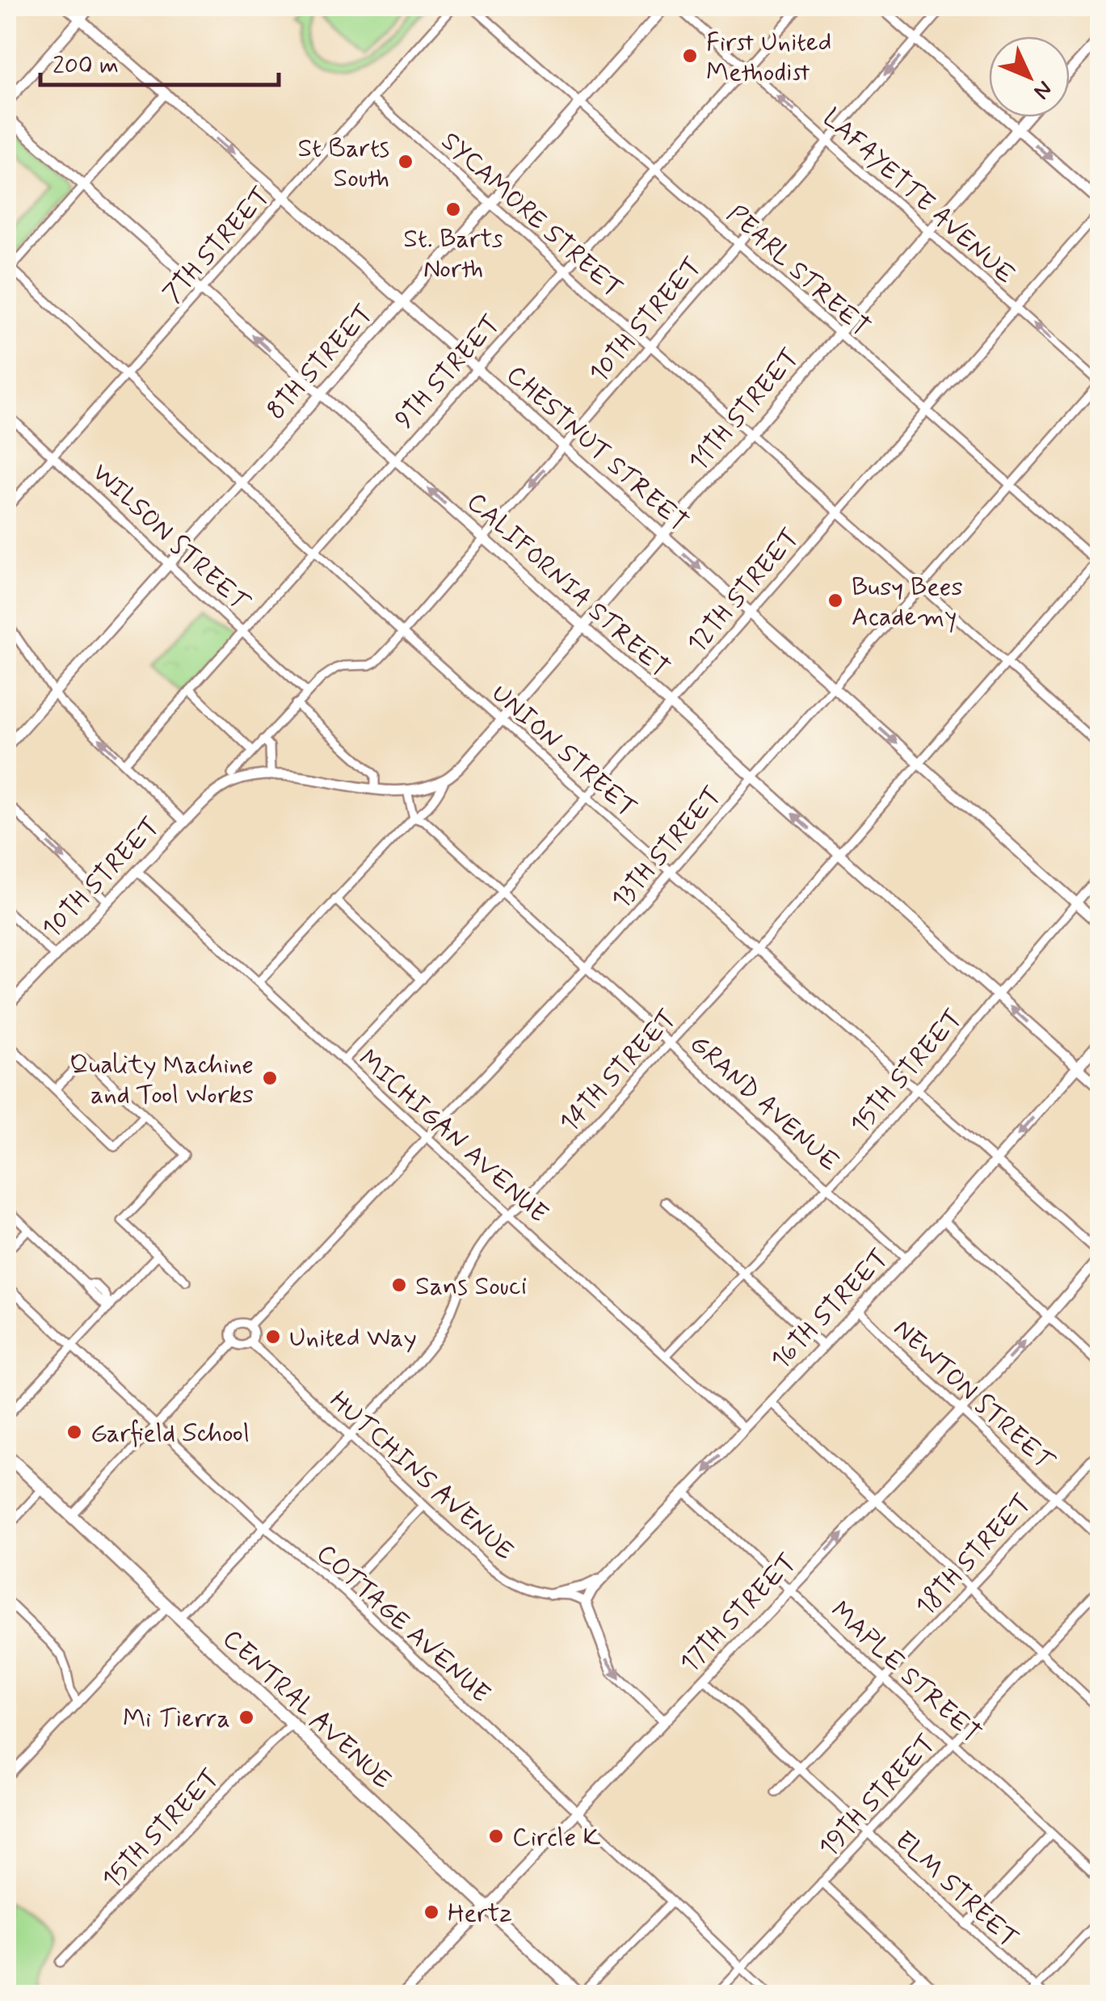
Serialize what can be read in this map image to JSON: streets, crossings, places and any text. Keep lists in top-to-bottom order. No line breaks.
{"streets":{"main road":["CENTRAL AVENUE"],"street":["LAFAYETTE AVENUE","SYCAMORE STREET","7TH STREET","PEARL STREET","10TH STREET","8TH STREET","9TH STREET","11TH STREET","CHESTNUT STREET","WILSON STREET","CALIFORNIA STREET","12TH STREET","UNION STREET","13TH STREET","14TH STREET","15TH STREET","GRAND AVENUE","MICHIGAN AVENUE","16TH STREET","NEWTON STREET","HUTCHINS AVENUE","18TH STREET","17TH STREET","COTTAGE AVENUE","MAPLE STREET","19TH STREET","ELM STREET"]},"crossings":[["LAFAYETTE AVENUE","10TH STREET"],["LAFAYETTE AVENUE","9TH STREET"],["LAFAYETTE AVENUE","11TH STREET"],["LAFAYETTE AVENUE","12TH STREET"],["LAFAYETTE AVENUE","13TH STREET"],["SYCAMORE STREET","7TH STREET"],["SYCAMORE STREET","10TH STREET"],["SYCAMORE STREET","8TH STREET"],["SYCAMORE STREET","9TH STREET"],["SYCAMORE STREET","11TH STREET"],["SYCAMORE STREET","12TH STREET"],["SYCAMORE STREET","13TH STREET"],["SYCAMORE STREET","14TH STREET"],["7TH STREET","CHESTNUT STREET"],["7TH STREET","WILSON STREET"],["7TH STREET","CALIFORNIA STREET"],["7TH STREET","UNION STREET"],["PEARL STREET","10TH STREET"],["PEARL STREET","8TH STREET"],["PEARL STREET","9TH STREET"],["PEARL STREET","11TH STREET"],["PEARL STREET","12TH STREET"],["PEARL STREET","13TH STREET"],["PEARL STREET","14TH STREET"],["10TH STREET","CHESTNUT STREET"],["10TH STREET","WILSON STREET"],["10TH STREET","CALIFORNIA STREET"],["10TH STREET","UNION STREET"],["10TH STREET","MICHIGAN AVENUE"],["8TH STREET","CHESTNUT STREET"],["8TH STREET","WILSON STREET"],["8TH STREET","CALIFORNIA STREET"],["8TH STREET","UNION STREET"],["9TH STREET","CHESTNUT STREET"],["9TH STREET","WILSON STREET"],["9TH STREET","CALIFORNIA STREET"],["9TH STREET","UNION STREET"],["11TH STREET","CHESTNUT STREET"],["11TH STREET","CALIFORNIA STREET"],["11TH STREET","UNION STREET"],["11TH STREET","GRAND AVENUE"],["11TH STREET","MICHIGAN AVENUE"],["CHESTNUT STREET","12TH STREET"],["CHESTNUT STREET","13TH STREET"],["CHESTNUT STREET","14TH STREET"],["CHESTNUT STREET","15TH STREET"],["CALIFORNIA STREET","12TH STREET"],["CALIFORNIA STREET","13TH STREET"],["CALIFORNIA STREET","14TH STREET"],["CALIFORNIA STREET","15TH STREET"],["CALIFORNIA STREET","16TH STREET"],["12TH STREET","UNION STREET"],["12TH STREET","GRAND AVENUE"],["12TH STREET","MICHIGAN AVENUE"],["UNION STREET","13TH STREET"],["UNION STREET","14TH STREET"],["UNION STREET","15TH STREET"],["UNION STREET","16TH STREET"],["UNION STREET","17TH STREET"],["13TH STREET","GRAND AVENUE"],["13TH STREET","MICHIGAN AVENUE"],["13TH STREET","HUTCHINS AVENUE"],["14TH STREET","GRAND AVENUE"],["14TH STREET","MICHIGAN AVENUE"],["14TH STREET","HUTCHINS AVENUE"],["14TH STREET","COTTAGE AVENUE"],["14TH STREET","CENTRAL AVENUE"],["15TH STREET","GRAND AVENUE"],["15TH STREET","MICHIGAN AVENUE"],["15TH STREET","CENTRAL AVENUE"],["GRAND AVENUE","16TH STREET"],["MICHIGAN AVENUE","16TH STREET"],["16TH STREET","NEWTON STREET"],["16TH STREET","HUTCHINS AVENUE"],["16TH STREET","MAPLE STREET"],["NEWTON STREET","18TH STREET"],["NEWTON STREET","17TH STREET"],["18TH STREET","MAPLE STREET"],["18TH STREET","ELM STREET"],["17TH STREET","COTTAGE AVENUE"],["17TH STREET","MAPLE STREET"],["17TH STREET","CENTRAL AVENUE"],["17TH STREET","ELM STREET"],["COTTAGE AVENUE","19TH STREET"],["MAPLE STREET","19TH STREET"],["19TH STREET","ELM STREET"]],"one_way":["LAFAYETTE AVENUE"],"places":["First United Methodist","St Barts South","St. Barts North","Busy Bees Academy","Quality Machine and Tool Works","Sans Souci","United Way","Garfield School","Mi Tierra","Circle K","Hertz"],"scale_bar":"200 m","north":"bottom right"}
